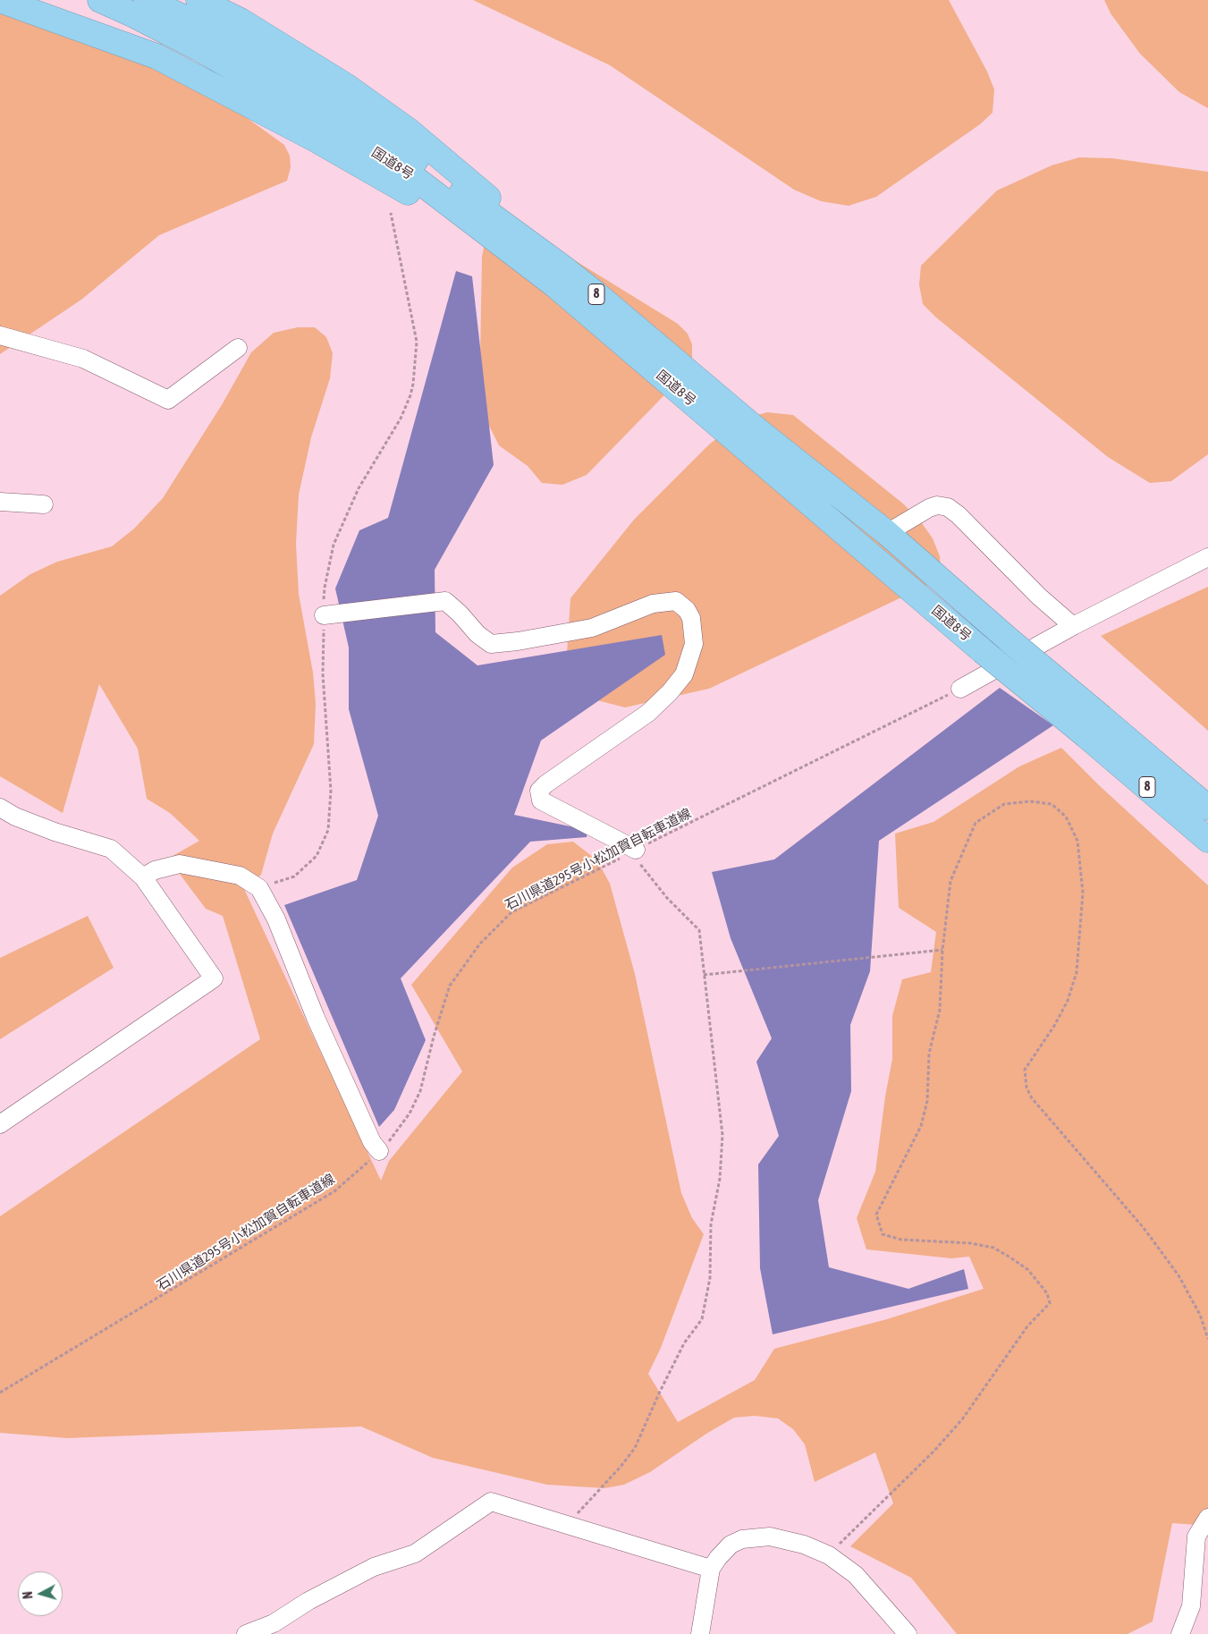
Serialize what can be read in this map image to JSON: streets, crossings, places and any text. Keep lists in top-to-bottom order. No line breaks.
{"streets":{"highway":["国道8号","8"],"path":["石川県道295号小松加賀自転車道線"]},"north":"left"}
